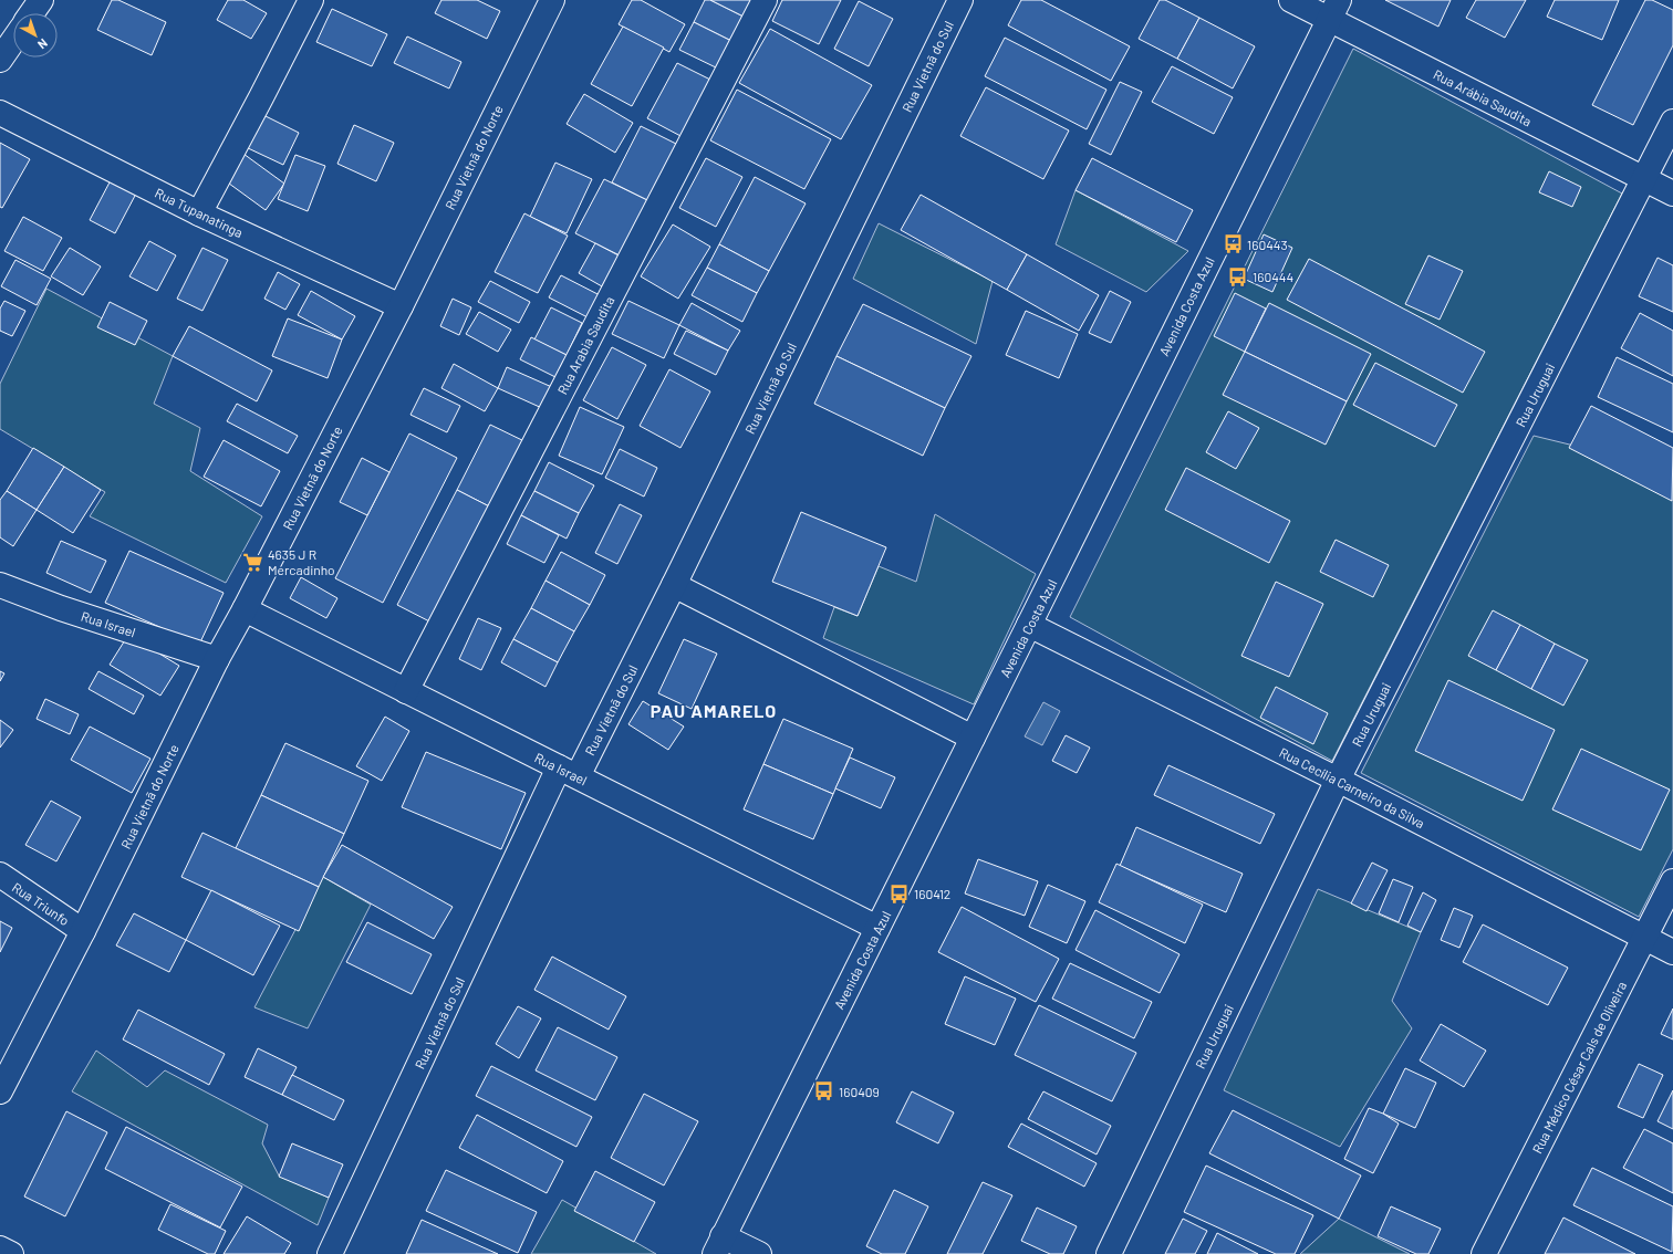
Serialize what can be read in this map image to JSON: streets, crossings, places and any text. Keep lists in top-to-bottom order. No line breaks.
{"streets":{"street":["Rua Vietnã do Sul","Rua Arábia Saudita","Rua Vietnã do Norte","Rua Tupanatinga","Avenida Costa Azul","Rua Arabia Saudita","Rua Uruguai","Rua Israel","Rua Cecília Carneiro da Silva","Rua Triunfo","Rua Médico César Cals de Oliveira"]},"crossings":[["Rua Vietnã do Sul","Rua Israel"],["Rua Arábia Saudita","Avenida Costa Azul"],["Rua Arábia Saudita","Rua Uruguai"],["Rua Vietnã do Norte","Rua Tupanatinga"],["Rua Vietnã do Norte","Rua Israel"],["Rua Vietnã do Norte","Rua Triunfo"],["Avenida Costa Azul","Rua Israel"],["Avenida Costa Azul","Rua Cecília Carneiro da Silva"],["Rua Arabia Saudita","Rua Israel"],["Rua Uruguai","Rua Cecília Carneiro da Silva"],["Rua Cecília Carneiro da Silva","Rua Médico César Cals de Oliveira"]],"districts":["PAU AMARELO"],"places":{"bus stop":["160443","160444","160412","160409"],"supermarket":["4635 J R Mercadinho"]},"north":"bottom right"}
